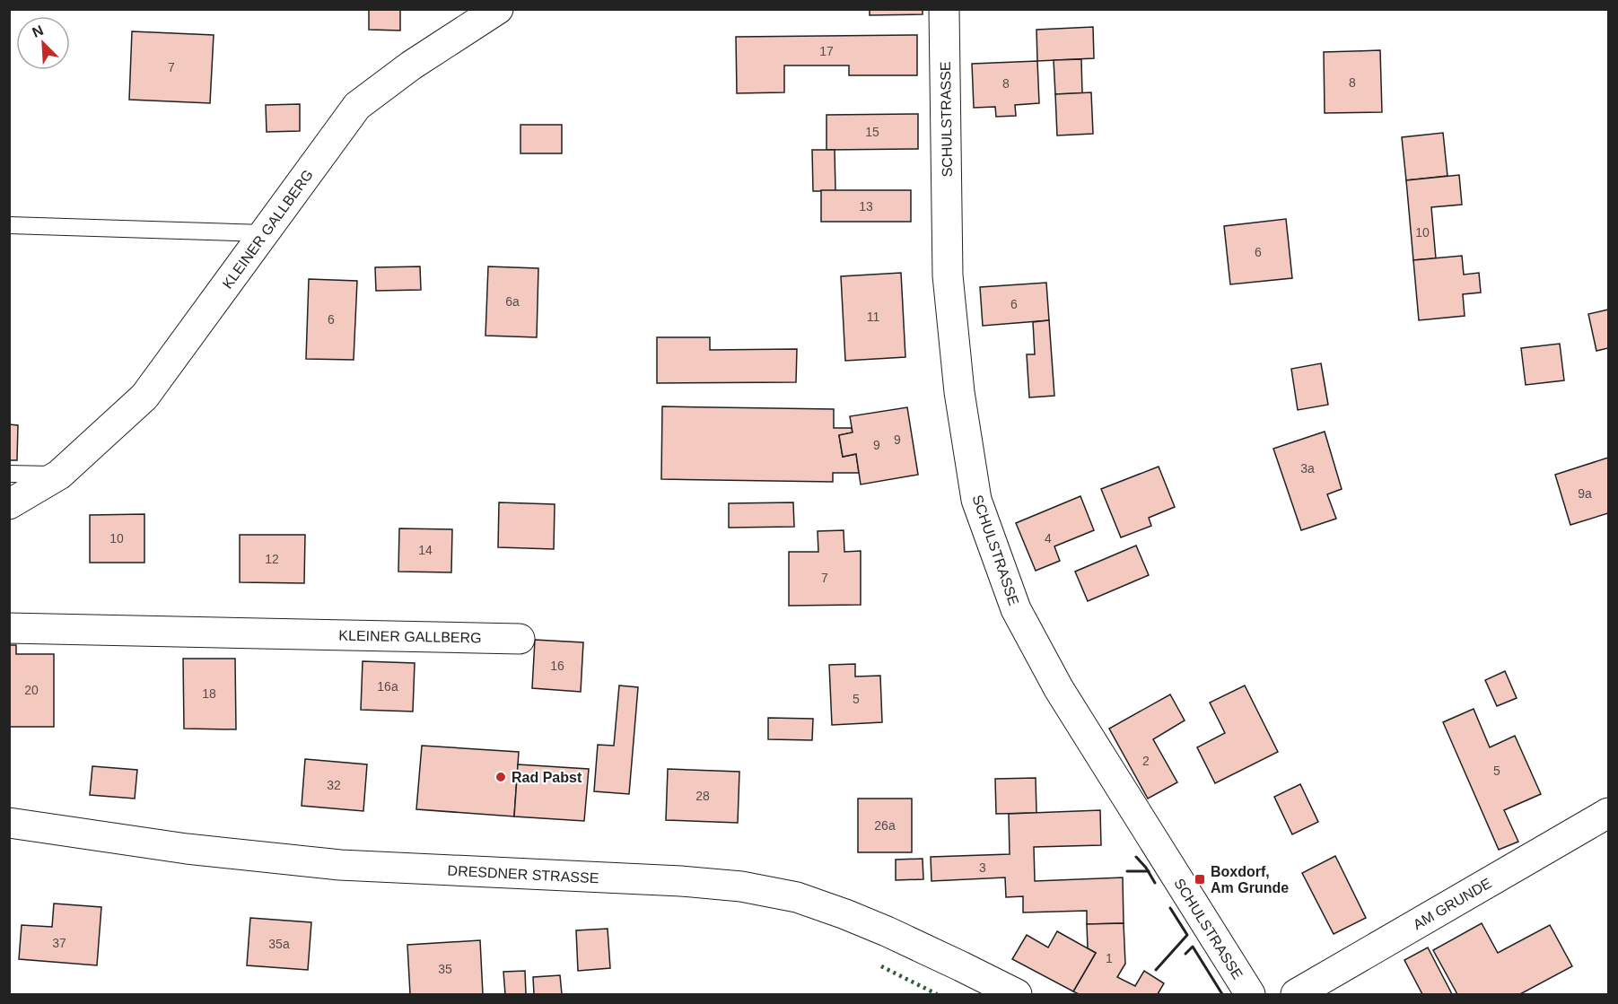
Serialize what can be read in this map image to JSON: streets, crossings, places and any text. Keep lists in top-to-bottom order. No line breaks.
{"streets":{"street":["SCHULSTRASSE","KLEINER GALLBERG","DRESDNER STRASSE","AM GRUNDE"]},"places":{"other":["Rad Pabst"],"transit":["Boxdorf, Am Grunde"]},"house_numbers":["17","7","8","8","15","13","10","6","6a","6","11","6","9","9","3a","9a","10","4","14","12","7","16","16a","20","18","5","2","5","32","28","26a","3","37","35a","1","35"],"north":"top left"}
